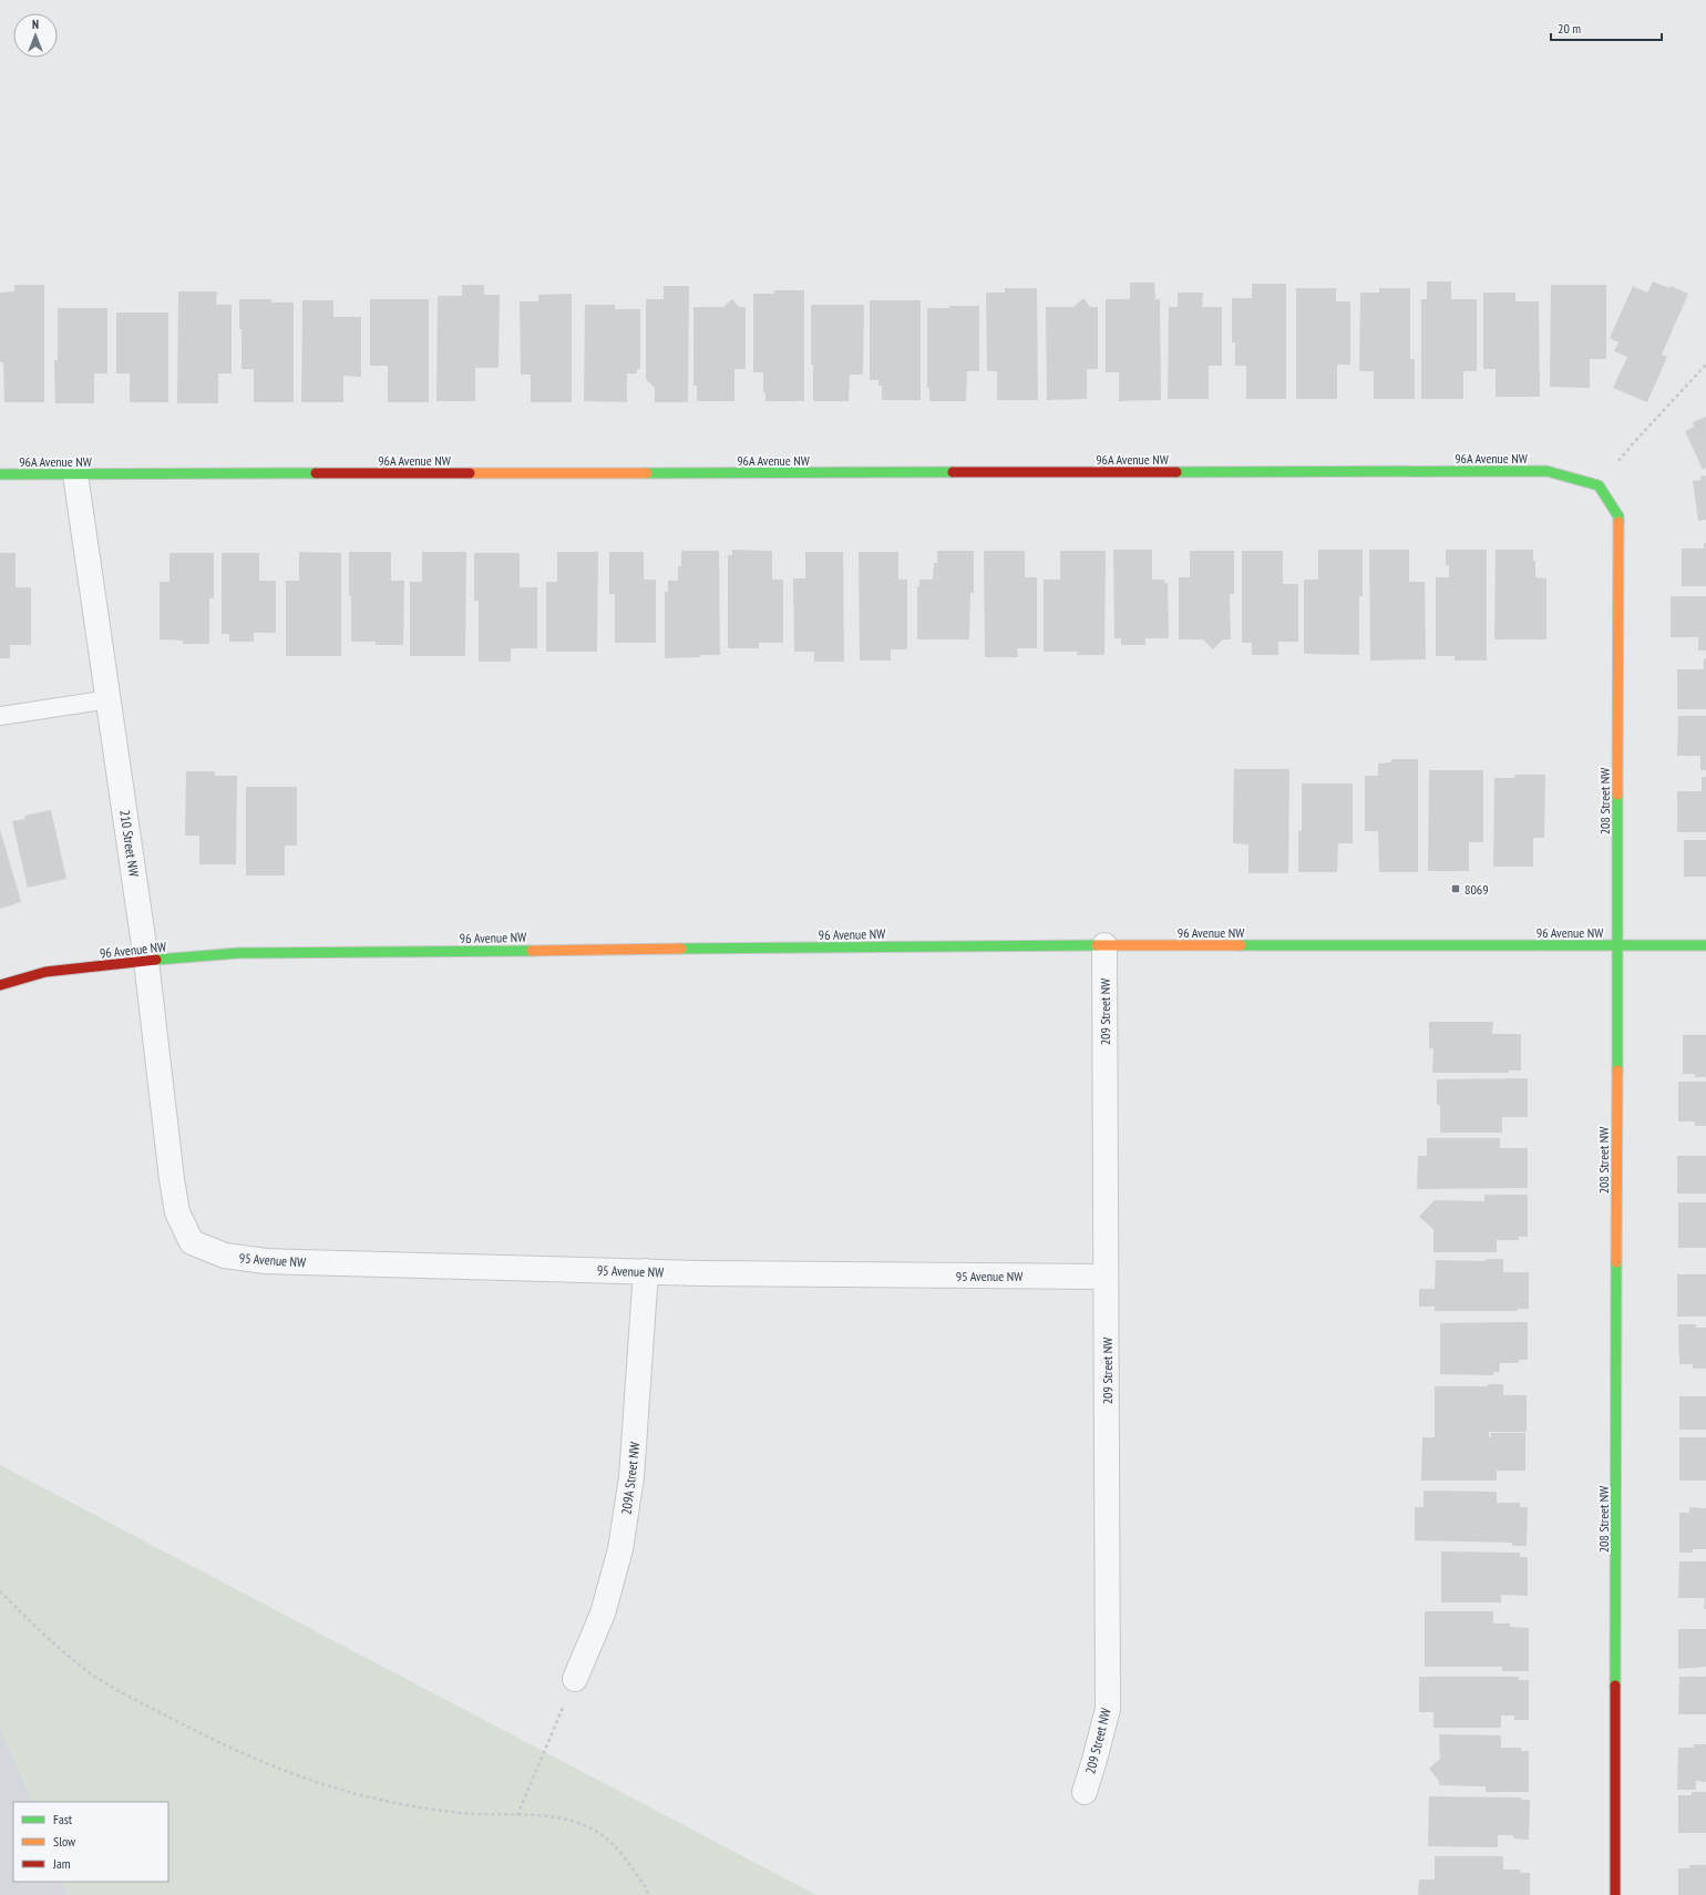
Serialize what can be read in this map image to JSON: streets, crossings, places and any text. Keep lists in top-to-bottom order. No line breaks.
{"streets":{"street":["96A Avenue NW","208 Street NW","210 Street NW","96 Avenue NW","209 Street NW","95 Avenue NW","209A Street NW"]},"crossings":[["96A Avenue NW","208 Street NW"],["96A Avenue NW","210 Street NW"],["208 Street NW","96 Avenue NW"],["210 Street NW","96 Avenue NW"],["210 Street NW","95 Avenue NW"],["96 Avenue NW","209 Street NW"],["209 Street NW","95 Avenue NW"],["95 Avenue NW","209A Street NW"]],"places":{"transit":["8069"]},"legend":["Fast","Slow","Jam"],"scale_bar":"20 m","north":"top"}
